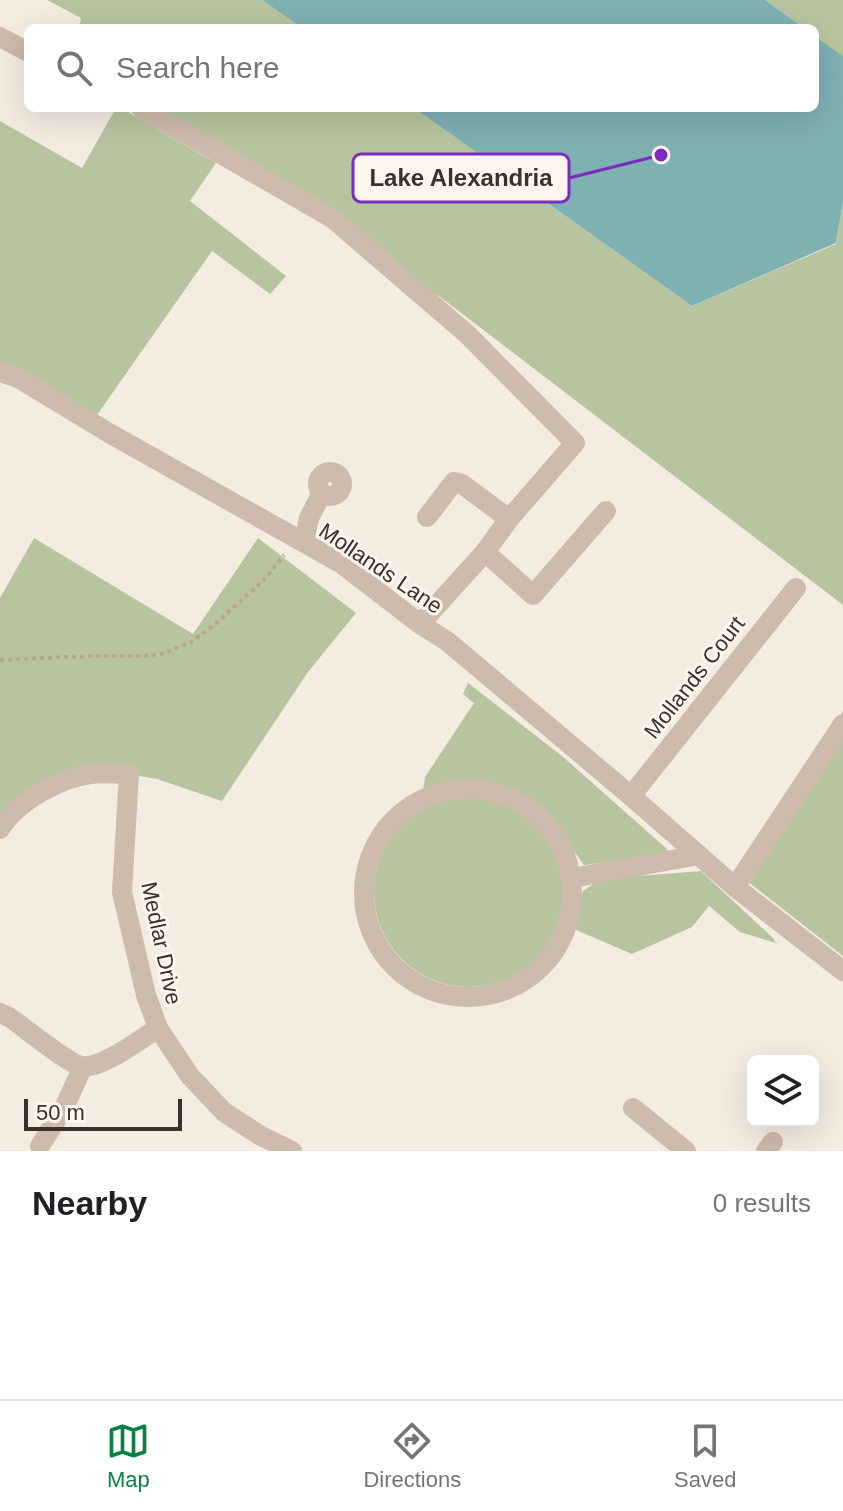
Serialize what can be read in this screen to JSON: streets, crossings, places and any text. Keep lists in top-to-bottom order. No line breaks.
{"streets":{"street":["Mollands Lane","Mollands Court","Medlar Drive"]},"crossings":[["Mollands Lane","Mollands Court"]],"places":["Lake Alexandria"],"scale_bar":"50 m","page":{"search":"Search here","scale":"50 m","heading":["Nearby","0 results"],"nav":["Map","Directions","Saved"]}}
